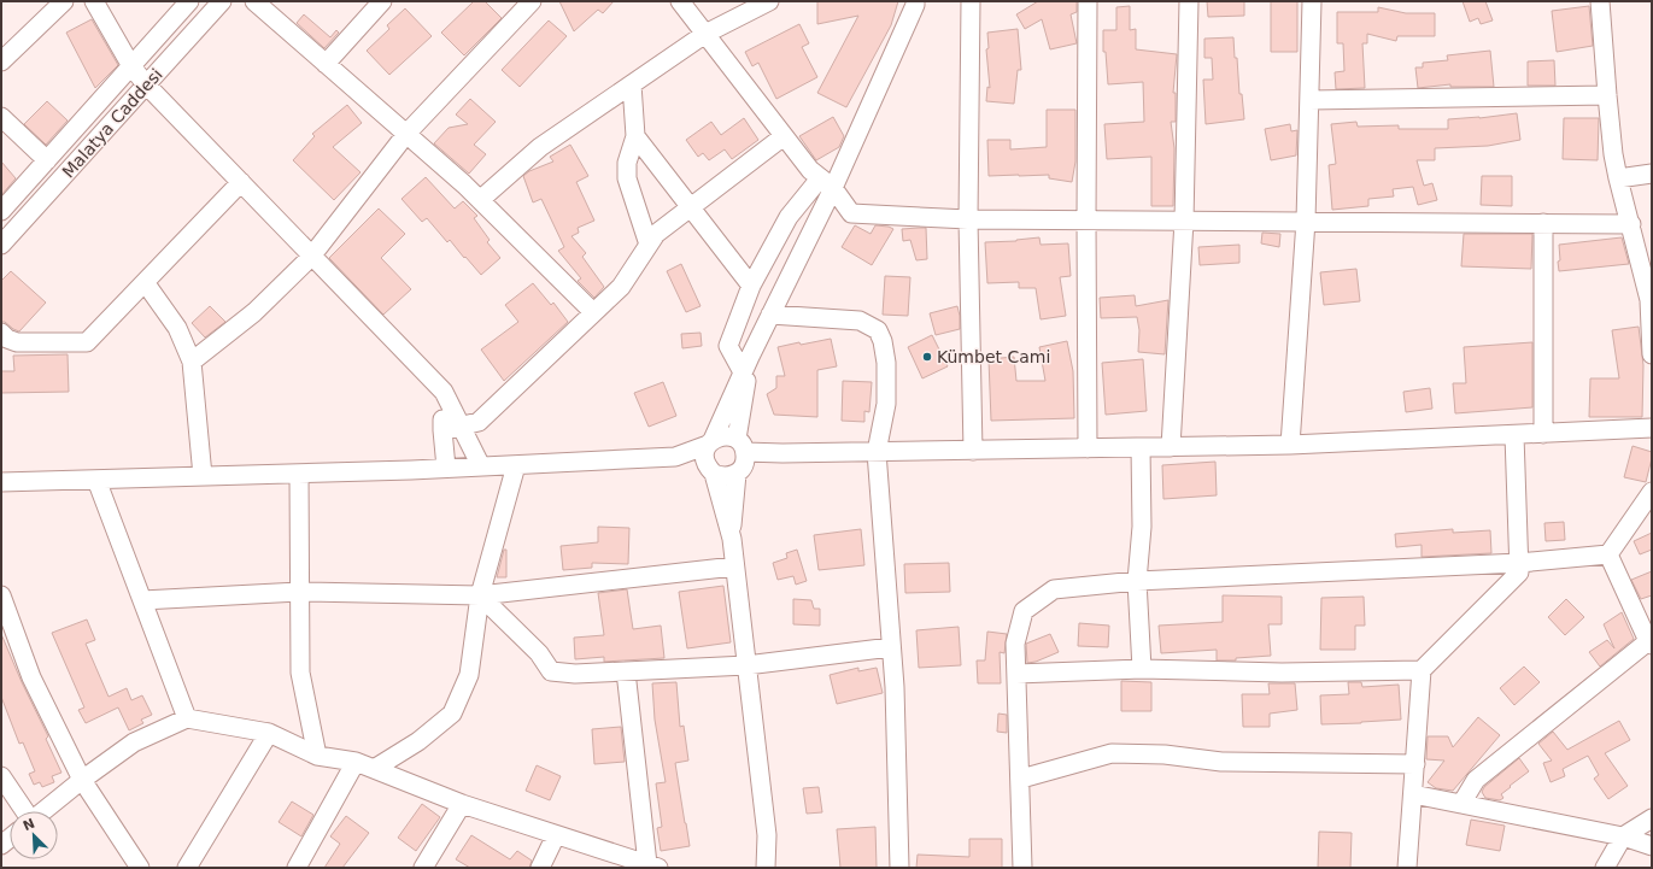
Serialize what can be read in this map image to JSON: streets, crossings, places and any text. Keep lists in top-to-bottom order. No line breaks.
{"streets":{"street":["Malatya Caddesi"]},"places":["Kümbet Cami"],"north":"top left"}
